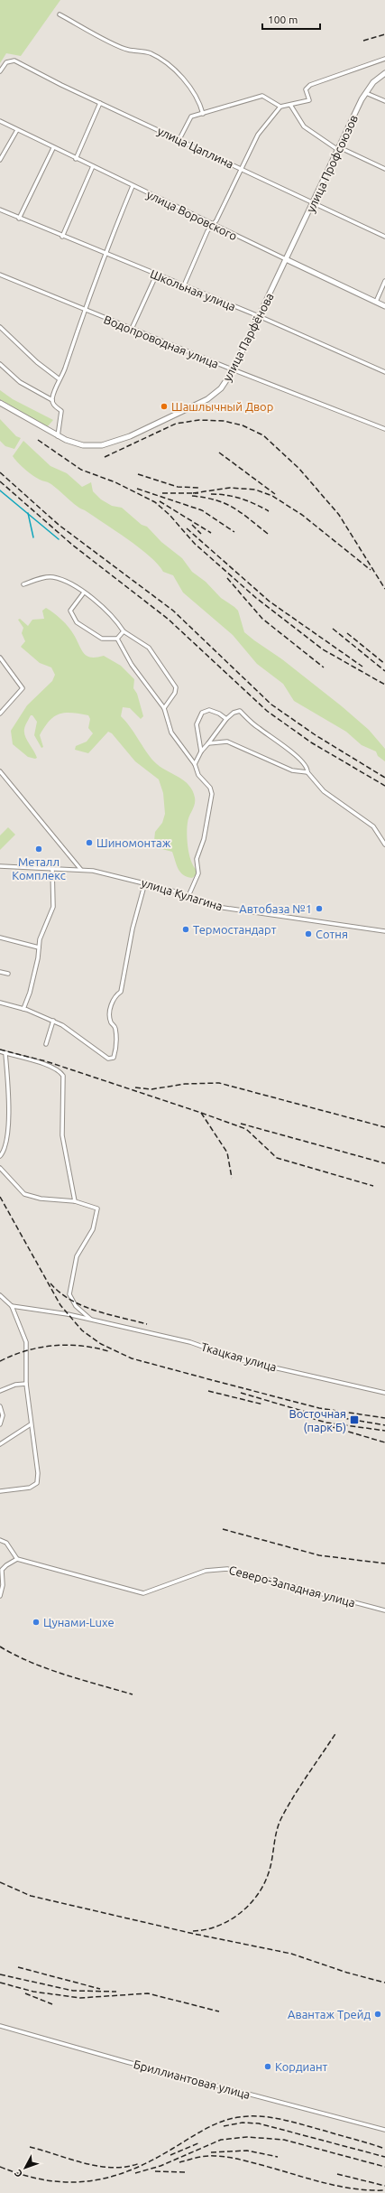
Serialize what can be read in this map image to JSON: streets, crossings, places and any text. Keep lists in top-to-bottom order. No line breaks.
{"streets":{"main road":["улица Профсоюзов","улица Воровского","улица Парфёнова"],"street":["улица Цаплина","Школьная улица","Водопроводная улица","улица Кулагина","Ткацкая улица","Северо-Западная улица","Бриллиантовая улица"]},"crossings":[["улица Цаплина","улица Профсоюзов"],["улица Профсоюзов","улица Воровского"],["улица Профсоюзов","улица Парфёнова"],["улица Воровского","улица Парфёнова"],["Школьная улица","улица Парфёнова"],["улица Парфёнова","Водопроводная улица"]],"places":{"other":["Шашлычный Двор","Шиномонтаж","Металл Комплекс","Автобаза №1","Термостандарт","Сотня","Цунами-Luxe","Авантаж Трейд","Кордиант"],"transit":["Восточная (парк Б)"]},"scale_bar":"100 m","north":"bottom left"}
